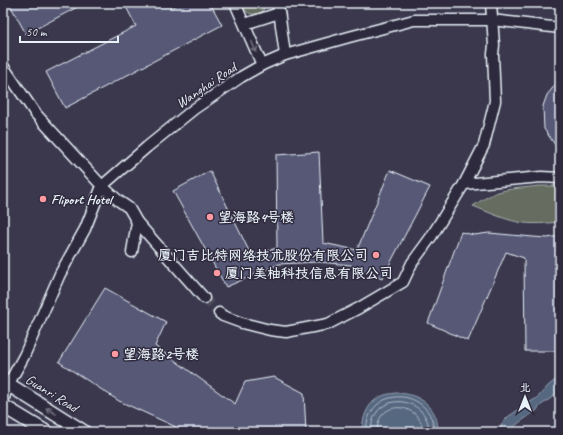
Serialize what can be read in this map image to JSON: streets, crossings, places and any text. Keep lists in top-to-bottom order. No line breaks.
{"streets":{"street":["Wanghai Road","Guanri Road"]},"crossings":[["Wanghai Road","Guanri Road"]],"places":["Fliport Hotel","望海路4号楼","厦门吉比特网络技术股份有限公司","厦门美柚科技信息有限公司","望海路2号楼"],"scale_bar":"50 m","north":"top"}
